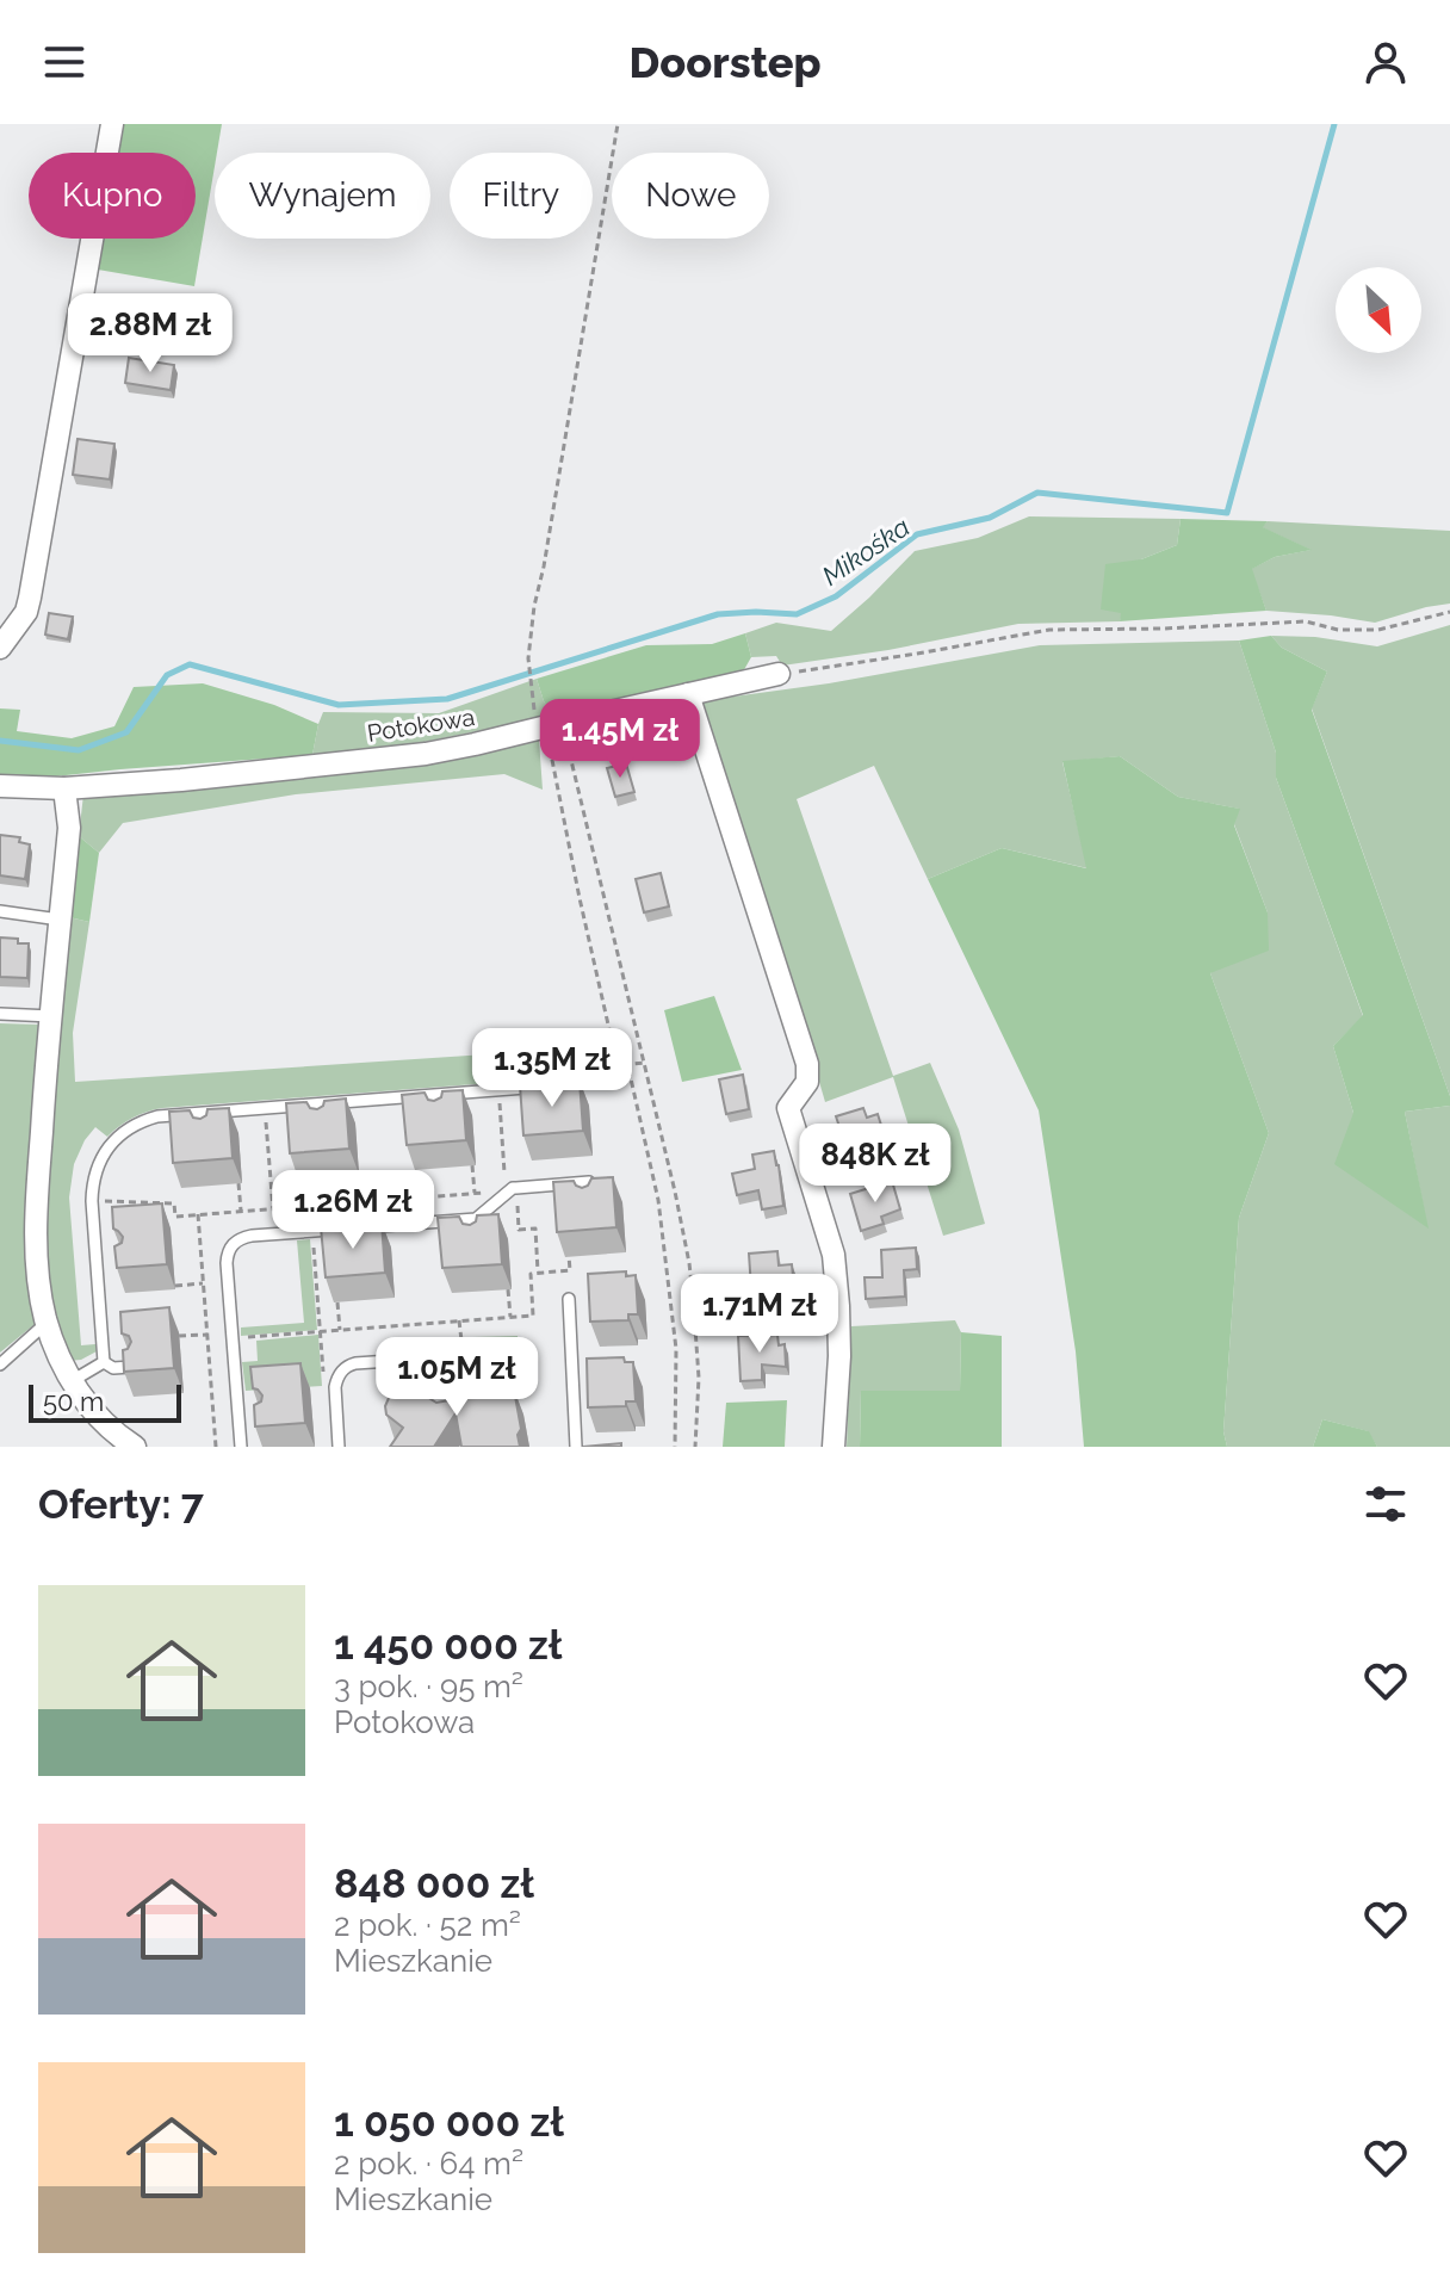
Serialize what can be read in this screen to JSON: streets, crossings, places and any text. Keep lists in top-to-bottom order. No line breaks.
{"streets":{"street":["Potokowa"]},"water":["Mikośka"],"scale_bar":"50 m","north":"bottom right","page":{"header":"Doorstep","chip":["Kupno","Wynajem","Filtry","Nowe"],"price":["2.88M zł","1.45M zł","1.35M zł","848K zł","1.26M zł","1.71M zł","1.05M zł"],"scale":"50 m","heading":"Oferty: 7","list":[{"name":"1 450 000 zł","note":"3 pok. · 95 m² · Potokowa"},{"name":"848 000 zł","note":"2 pok. · 52 m² · Mieszkanie"},{"name":"1 050 000 zł","note":"2 pok. · 64 m² · Mieszkanie"}]}}
